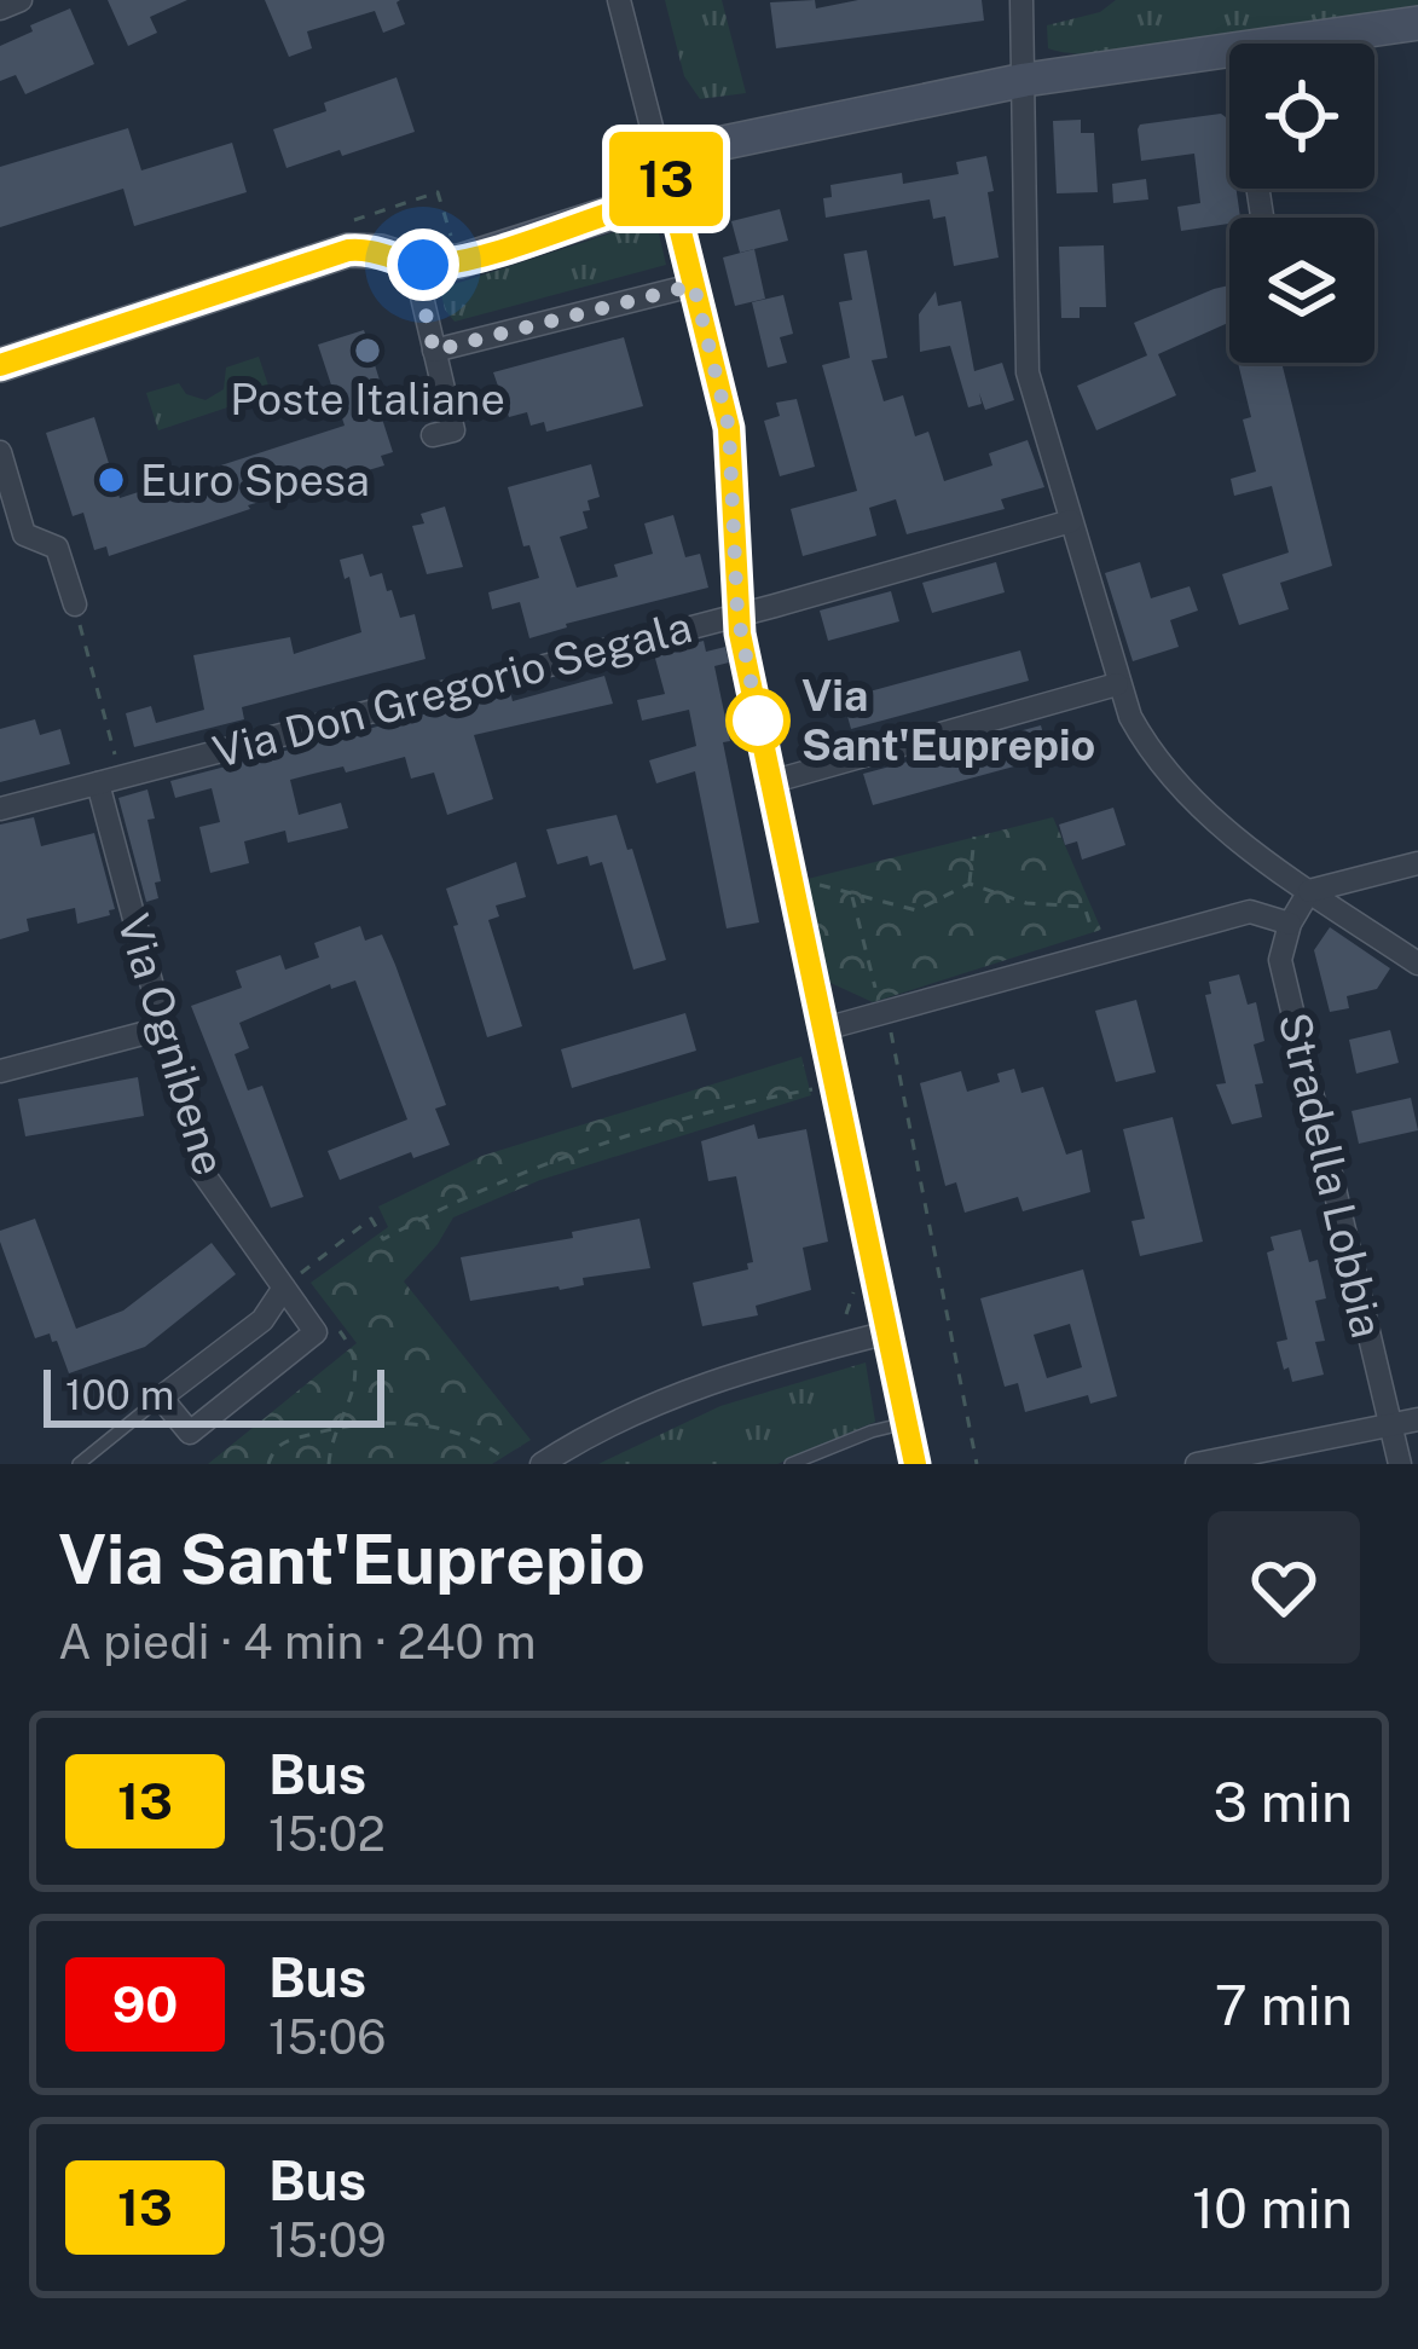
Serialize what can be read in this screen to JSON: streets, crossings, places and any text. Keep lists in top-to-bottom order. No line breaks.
{"streets":{"street":["Via Don Gregorio Segala","Via Ognibene","Stradella Lobbia"]},"crossings":[["Via Don Gregorio Segala","Via Ognibene"]],"places":["Poste Italiane","Euro Spesa","Via Sant'Euprepio"],"lines":["bus line 13"],"scale_bar":"100 m","page":{"on_map":"13","scale":"100 m","heading":["Via Sant'Euprepio","A piedi · 4 min · 240 m"],"list":[{"mark":"13","name":"Bus","note":"15:02","value":"3 min"},{"mark":"90","name":"Bus","note":"15:06","value":"7 min"},{"mark":"13","name":"Bus","note":"15:09","value":"10 min"}]}}
